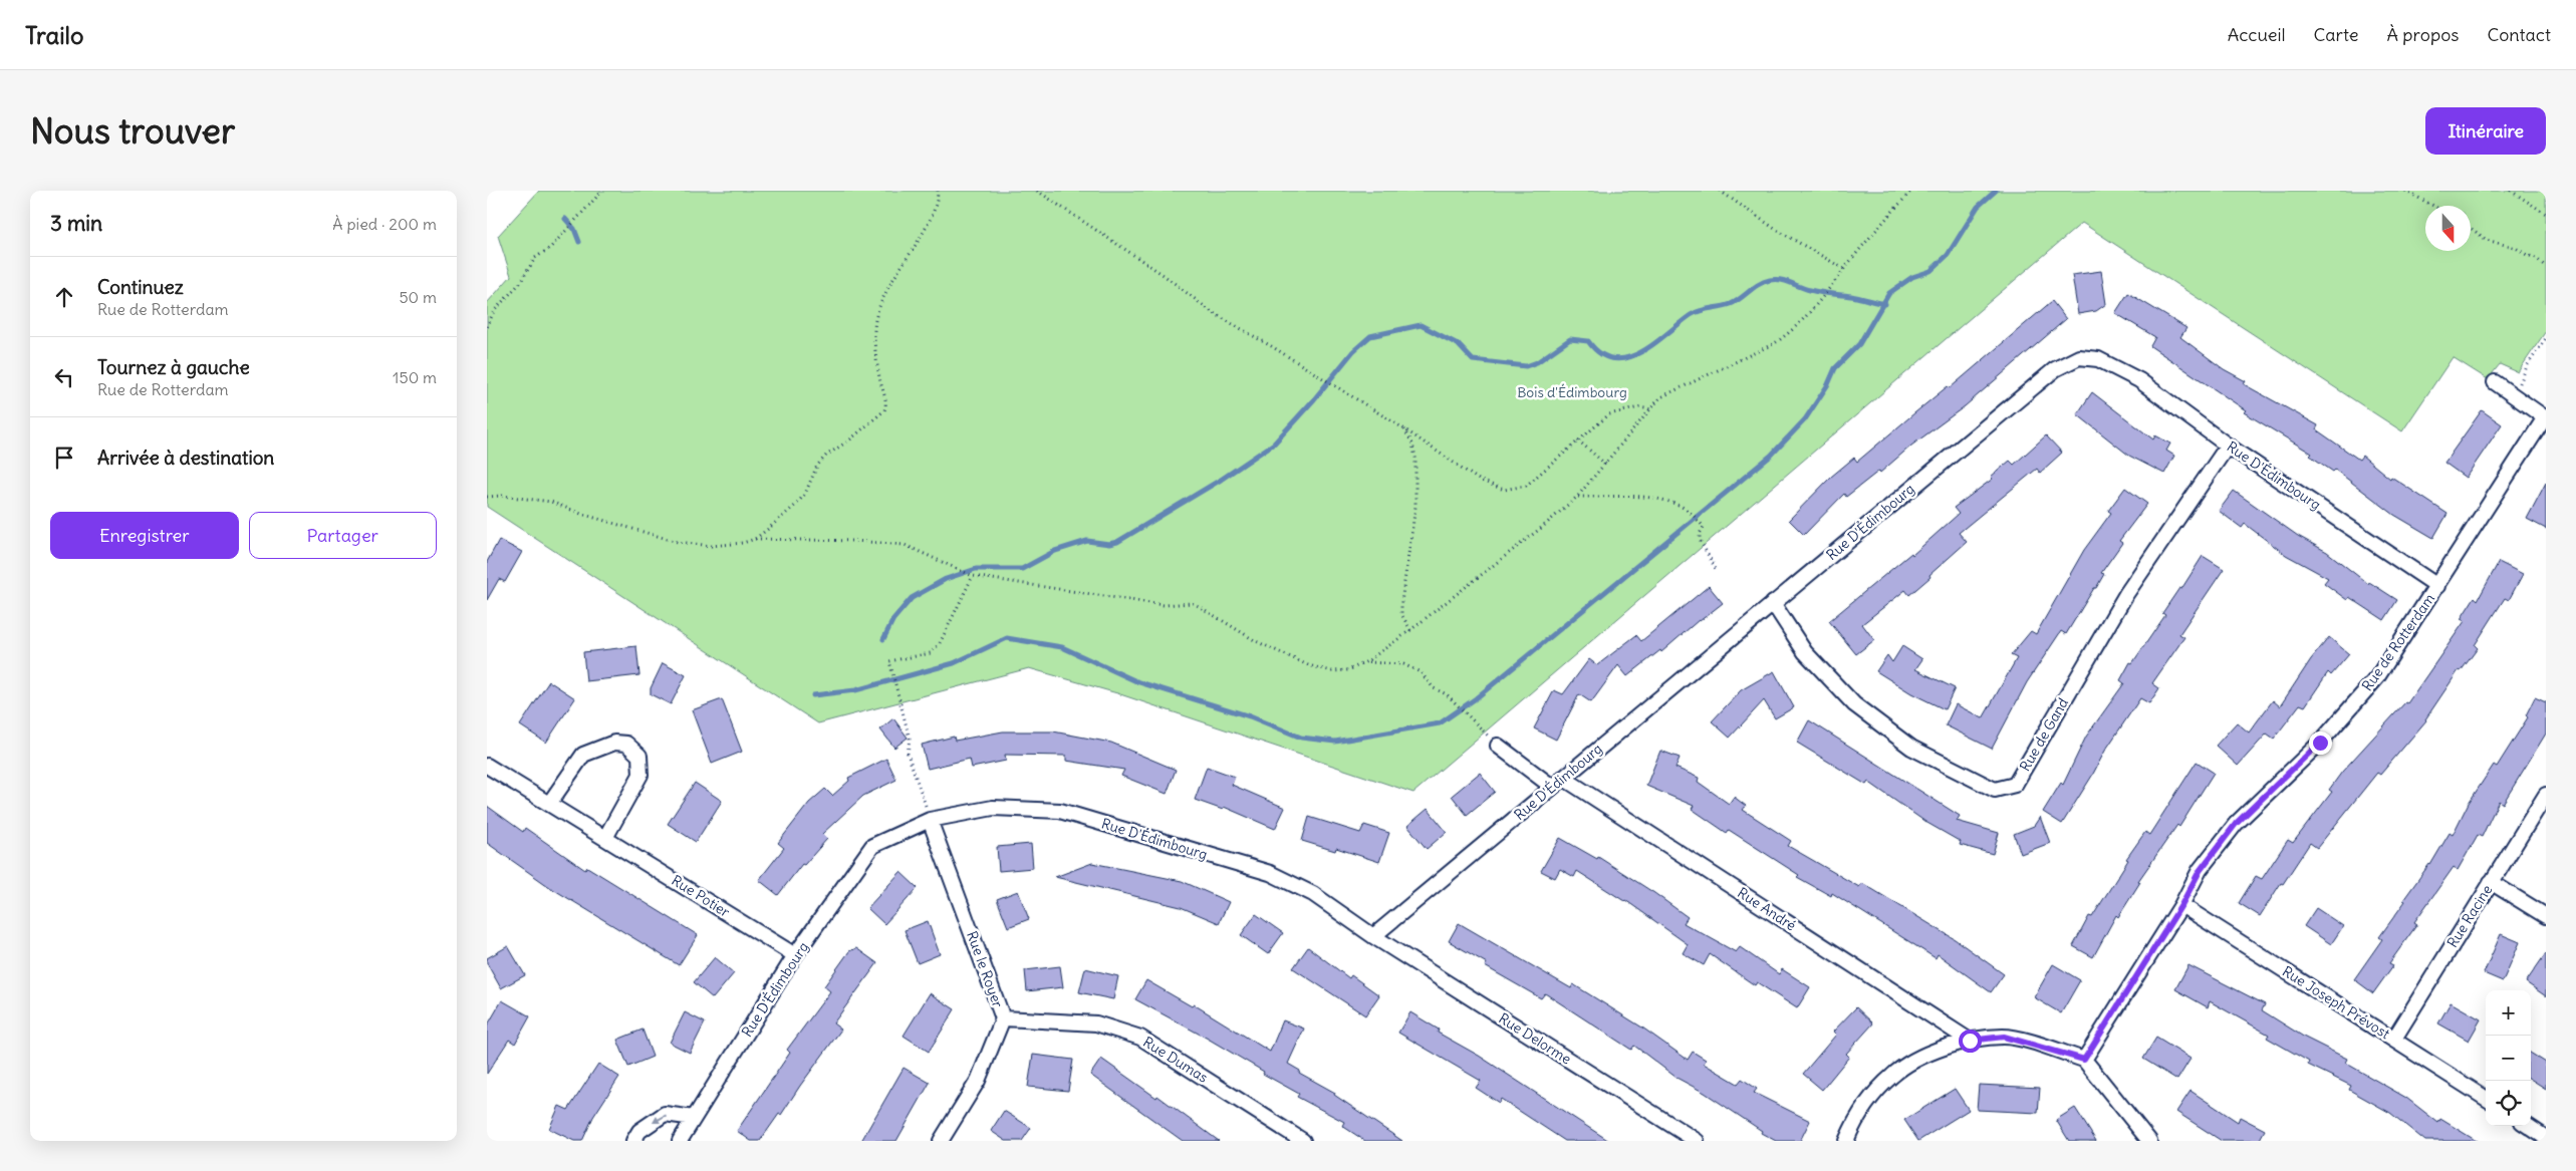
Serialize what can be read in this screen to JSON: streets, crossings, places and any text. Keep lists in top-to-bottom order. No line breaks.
{"streets":{"street":["Rue D'Édimbourg","Rue de Rotterdam","Rue de Gand","Rue Potier","Rue André","Rue Racine","Rue le Royer","Rue Joseph Prévost","Rue Delorme","Rue Dumas"]},"crossings":[["Rue D'Édimbourg","Rue de Rotterdam"],["Rue D'Édimbourg","Rue de Gand"],["Rue D'Édimbourg","Rue Potier"],["Rue D'Édimbourg","Rue André"],["Rue D'Édimbourg","Rue le Royer"],["Rue D'Édimbourg","Rue Delorme"],["Rue de Rotterdam","Rue Joseph Prévost"],["Rue Racine","Rue Joseph Prévost"],["Rue le Royer","Rue Dumas"]],"parks":["Bois d'Édimbourg"],"north":"bottom","page":{"header":"Trailo","nav":["Accueil","Carte","À propos","Contact"],"buttons":["Itinéraire",["Enregistrer","Partager"]],"title":"Nous trouver","heading":["3 min","À pied · 200 m"],"list":[["Continuez","Rue de Rotterdam","50 m"],["Tournez à gauche","Rue de Rotterdam","150 m"],"Arrivée à destination"],"map_buttons":["+","−"]}}
